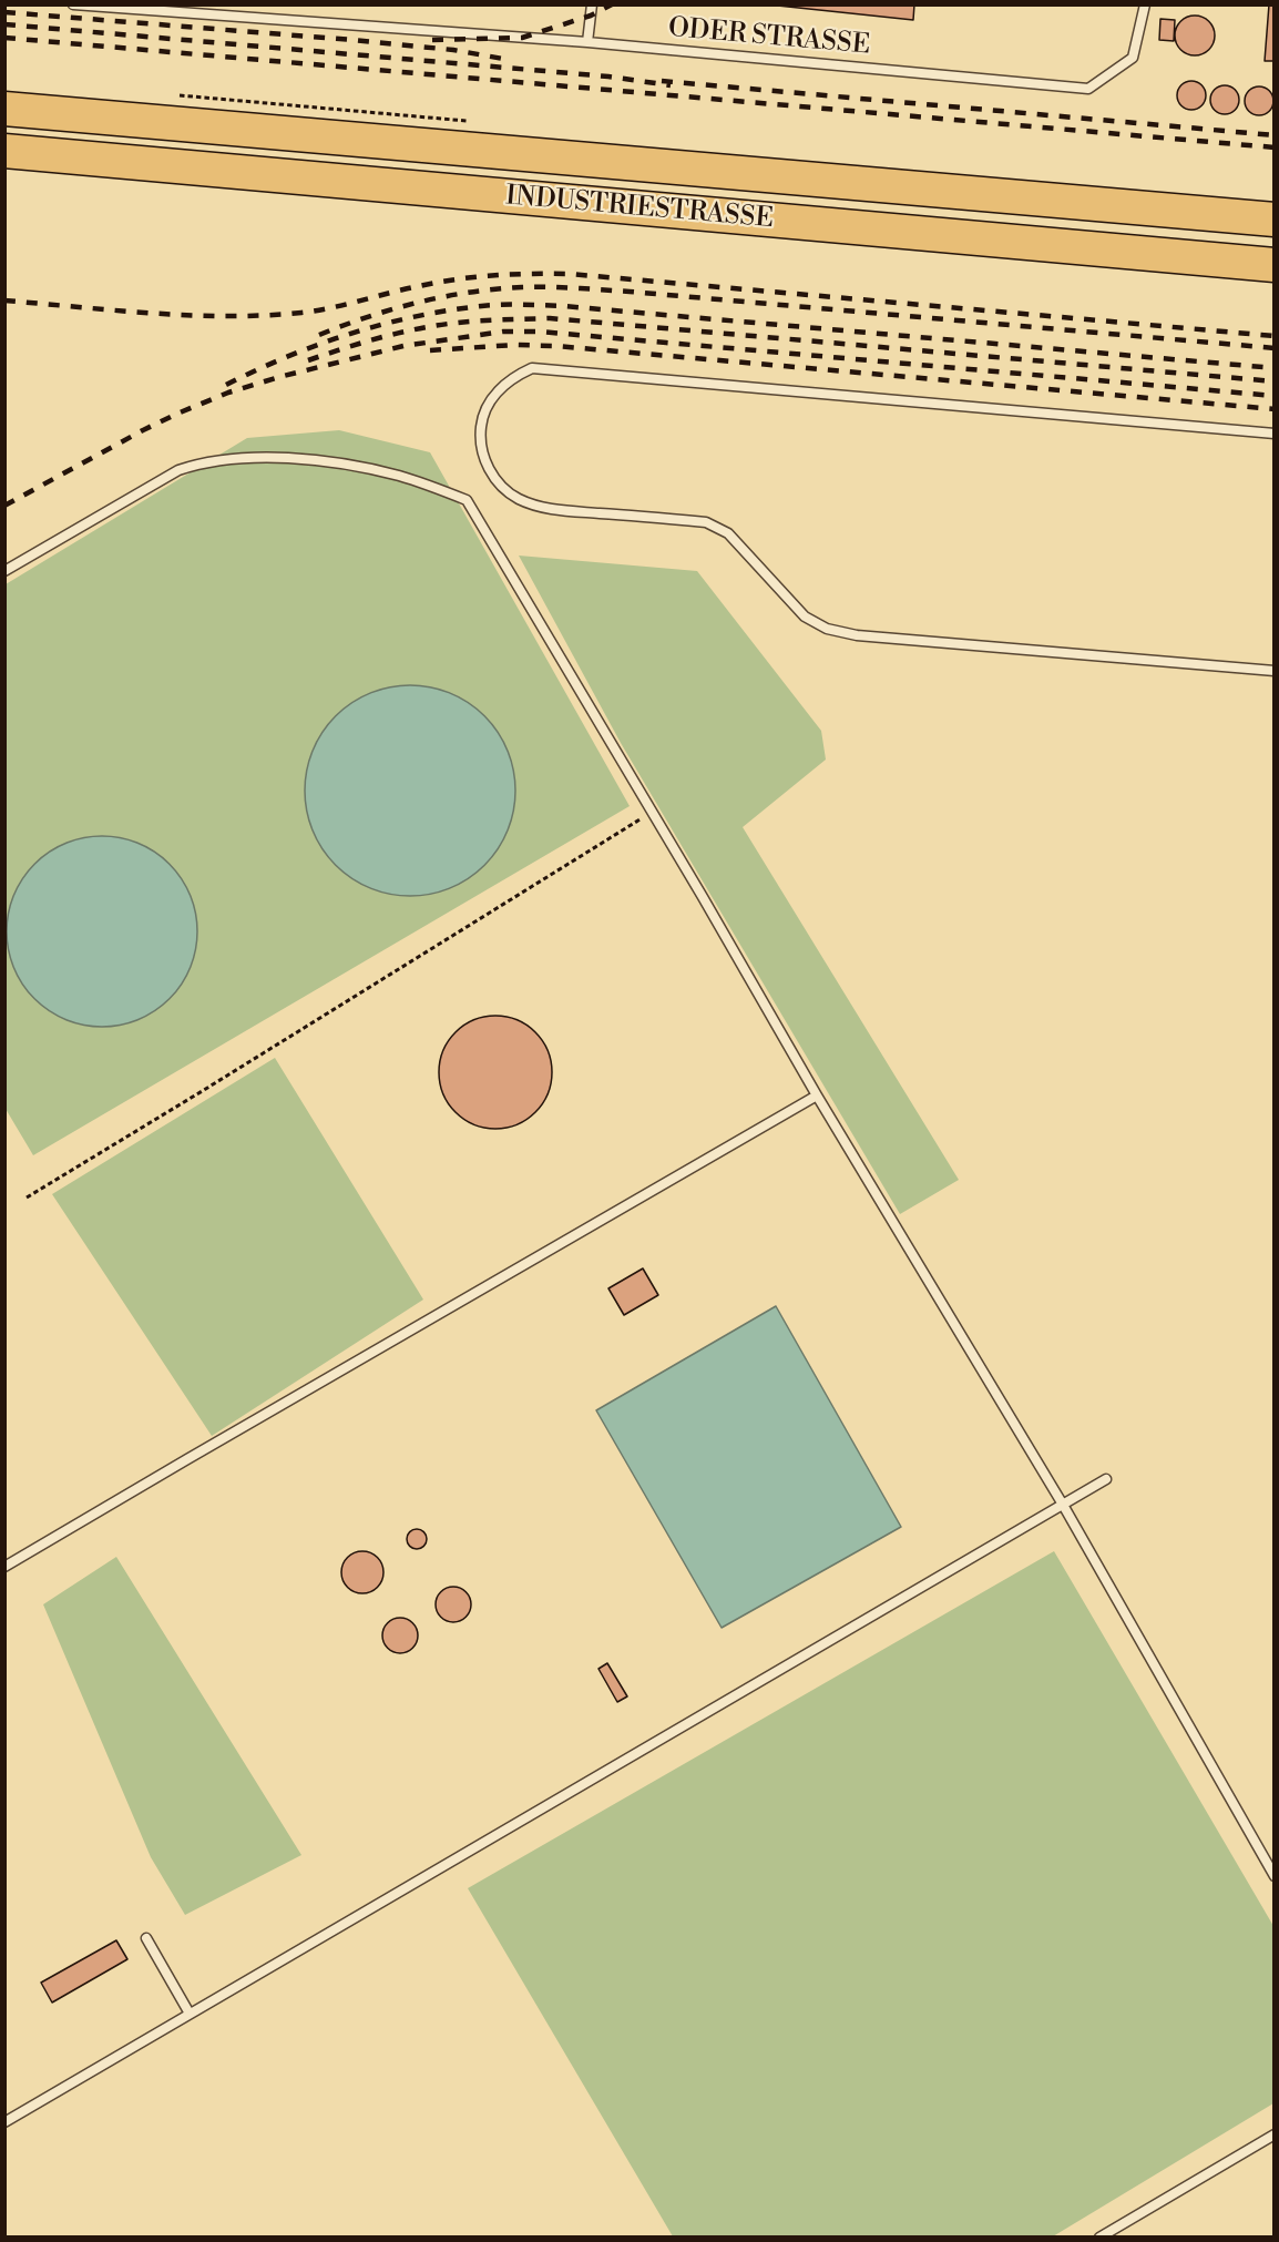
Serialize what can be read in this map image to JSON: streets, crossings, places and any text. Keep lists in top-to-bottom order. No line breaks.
{"streets":{"highway":["INDUSTRIESTRASSE"],"lane":["ODER STRASSE"]}}
